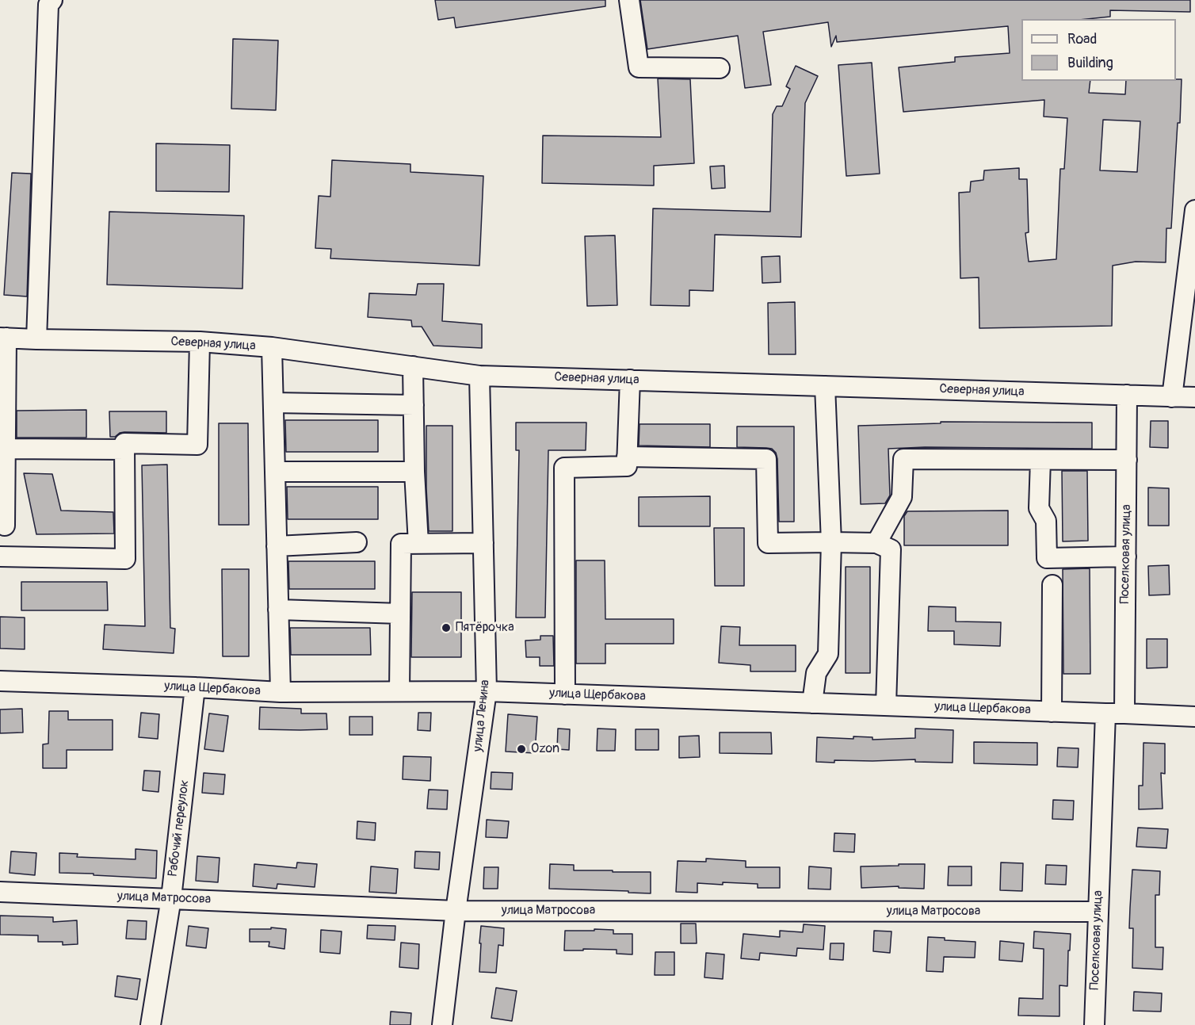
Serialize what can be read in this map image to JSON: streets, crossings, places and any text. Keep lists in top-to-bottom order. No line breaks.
{"streets":{"street":["Северная улица","Поселковая улица","улица Щербакова","улица Ленина","Рабочий переулок","улица Матросова"]},"crossings":[["Северная улица","Поселковая улица"],["Северная улица","улица Ленина"],["Поселковая улица","улица Щербакова"],["Поселковая улица","улица Матросова"],["улица Щербакова","улица Ленина"],["улица Щербакова","Рабочий переулок"],["улица Ленина","улица Матросова"],["Рабочий переулок","улица Матросова"]],"places":["Пятёрочка","Ozon"],"legend":["Road","Building"]}
